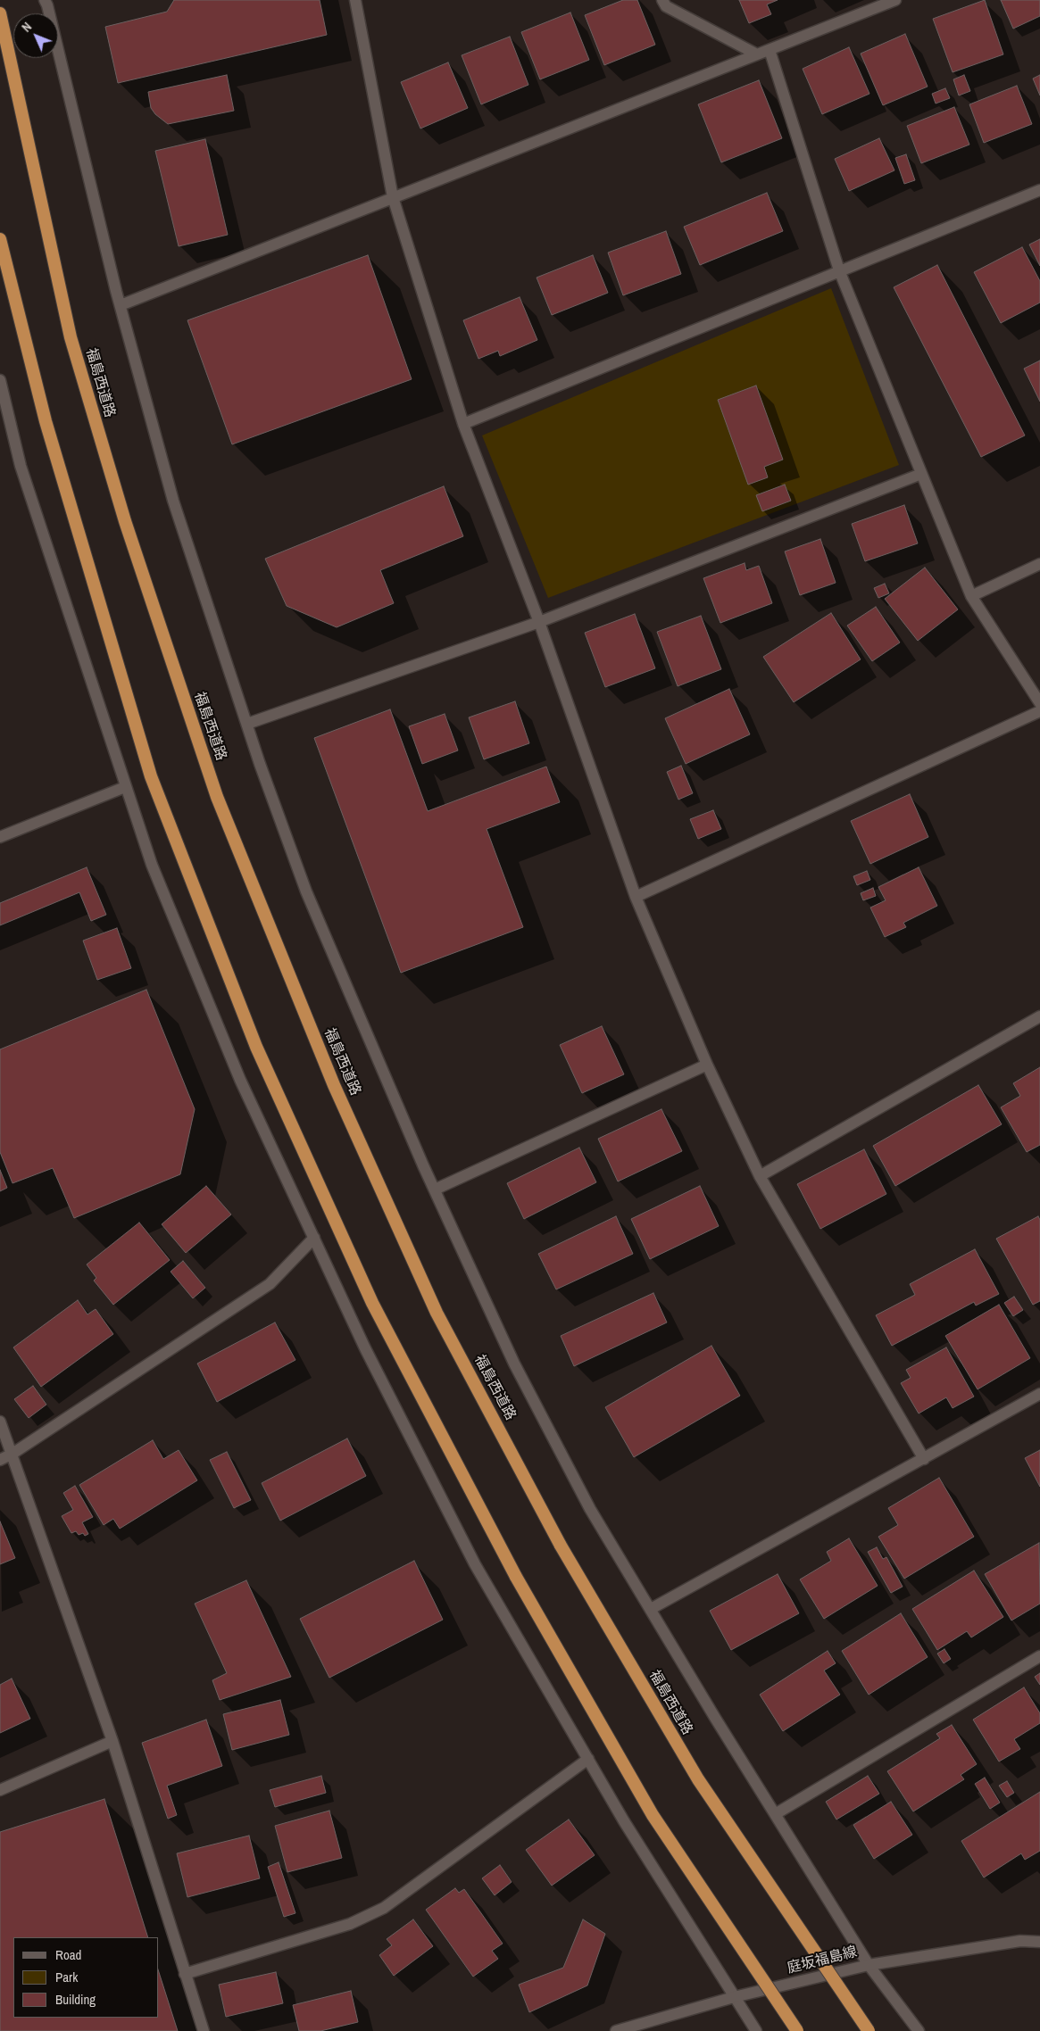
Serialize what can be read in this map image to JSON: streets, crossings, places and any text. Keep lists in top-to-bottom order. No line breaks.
{"streets":{"highway":["福島西道路"],"street":["庭坂福島線"]},"legend":["Road","Park","Building"],"north":"top left"}
